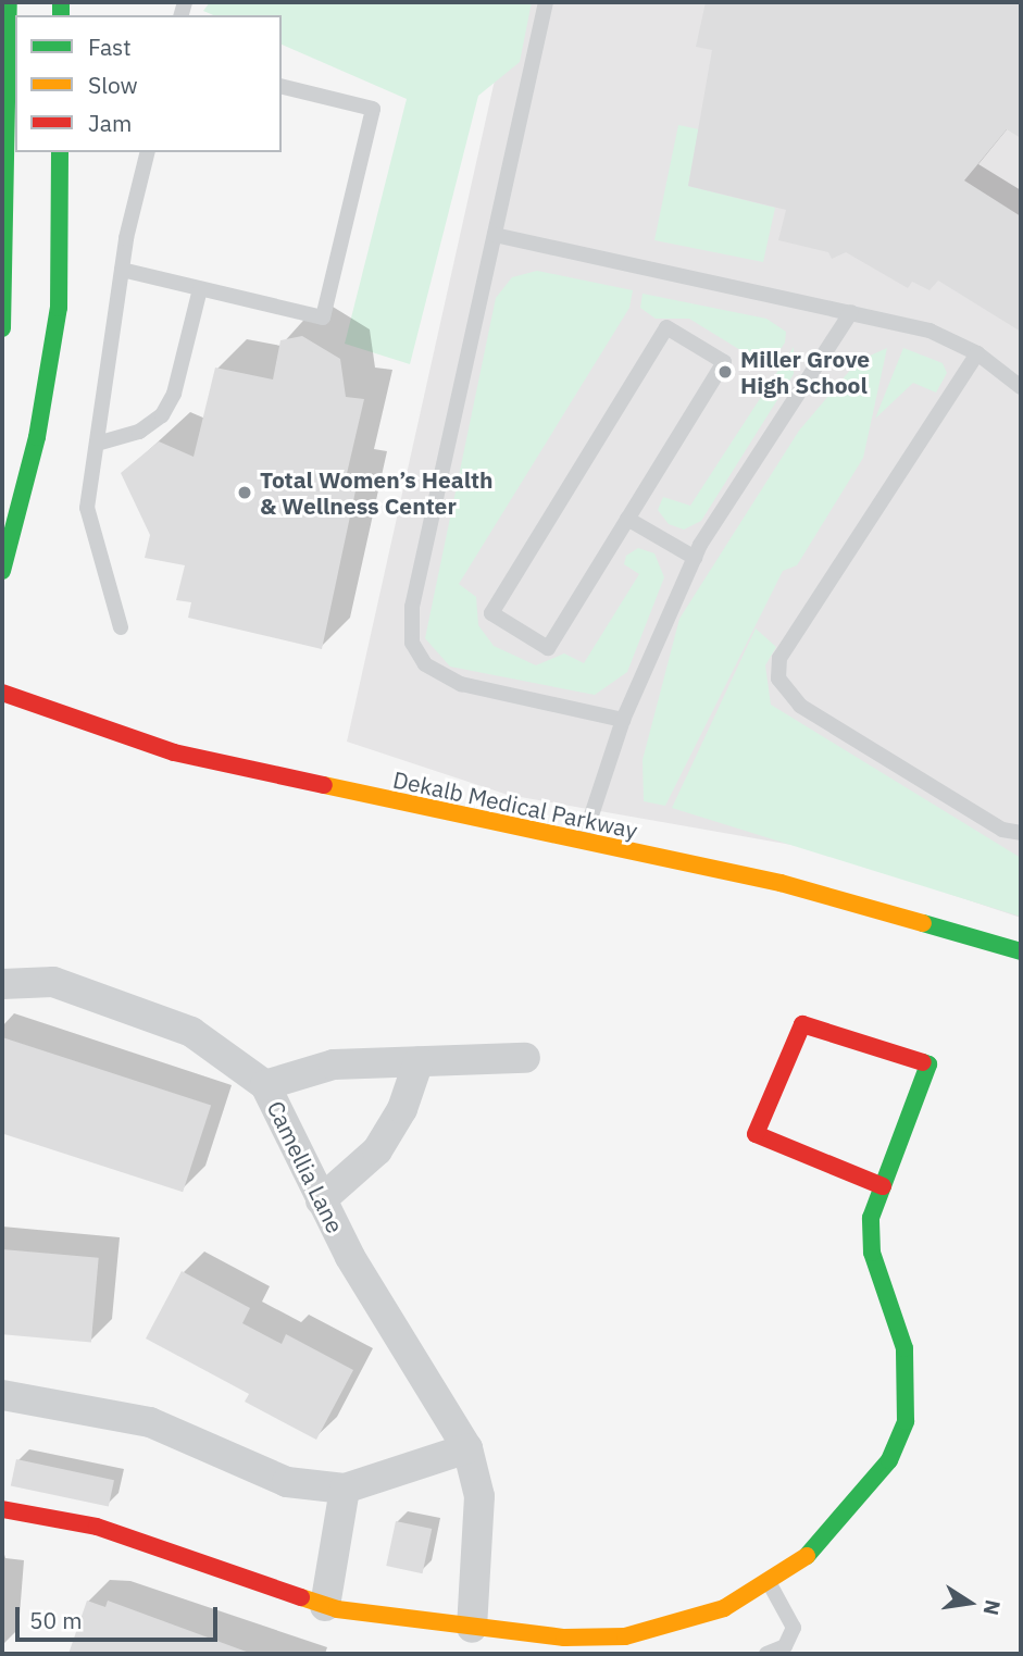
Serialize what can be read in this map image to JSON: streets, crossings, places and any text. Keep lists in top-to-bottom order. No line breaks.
{"streets":{"main road":["Dekalb Medical Parkway"],"street":["Camellia Lane"]},"places":["Miller Grove High School","Total Women’s Health & Wellness Center"],"legend":["Fast","Slow","Jam"],"scale_bar":"50 m","north":"right"}
